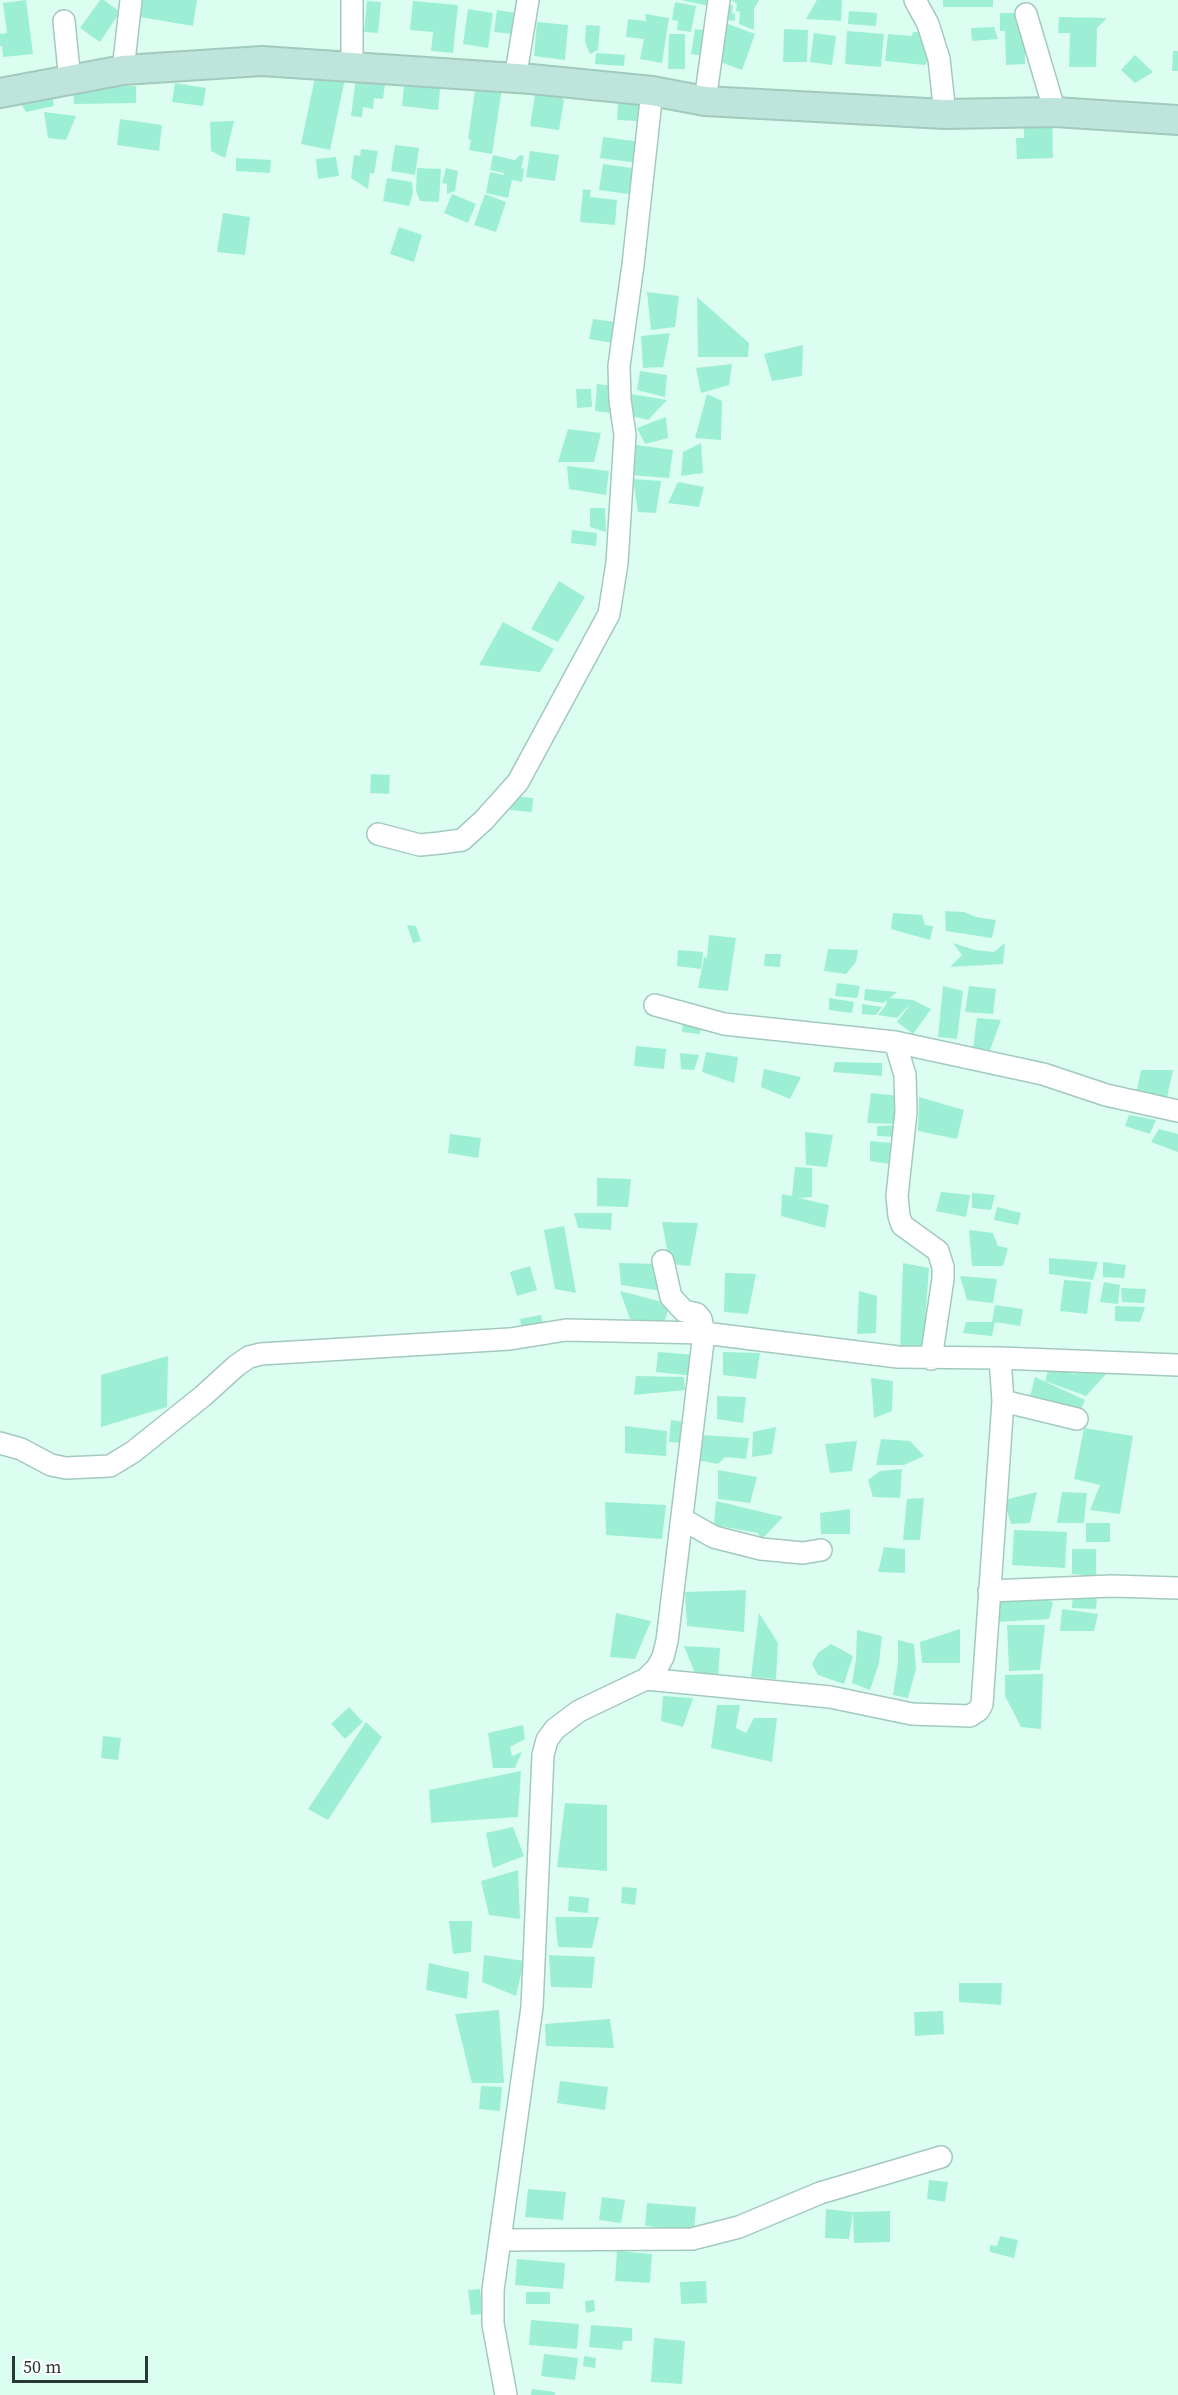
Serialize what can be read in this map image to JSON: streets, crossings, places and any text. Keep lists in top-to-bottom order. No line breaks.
{"scale_bar":"50 m"}
